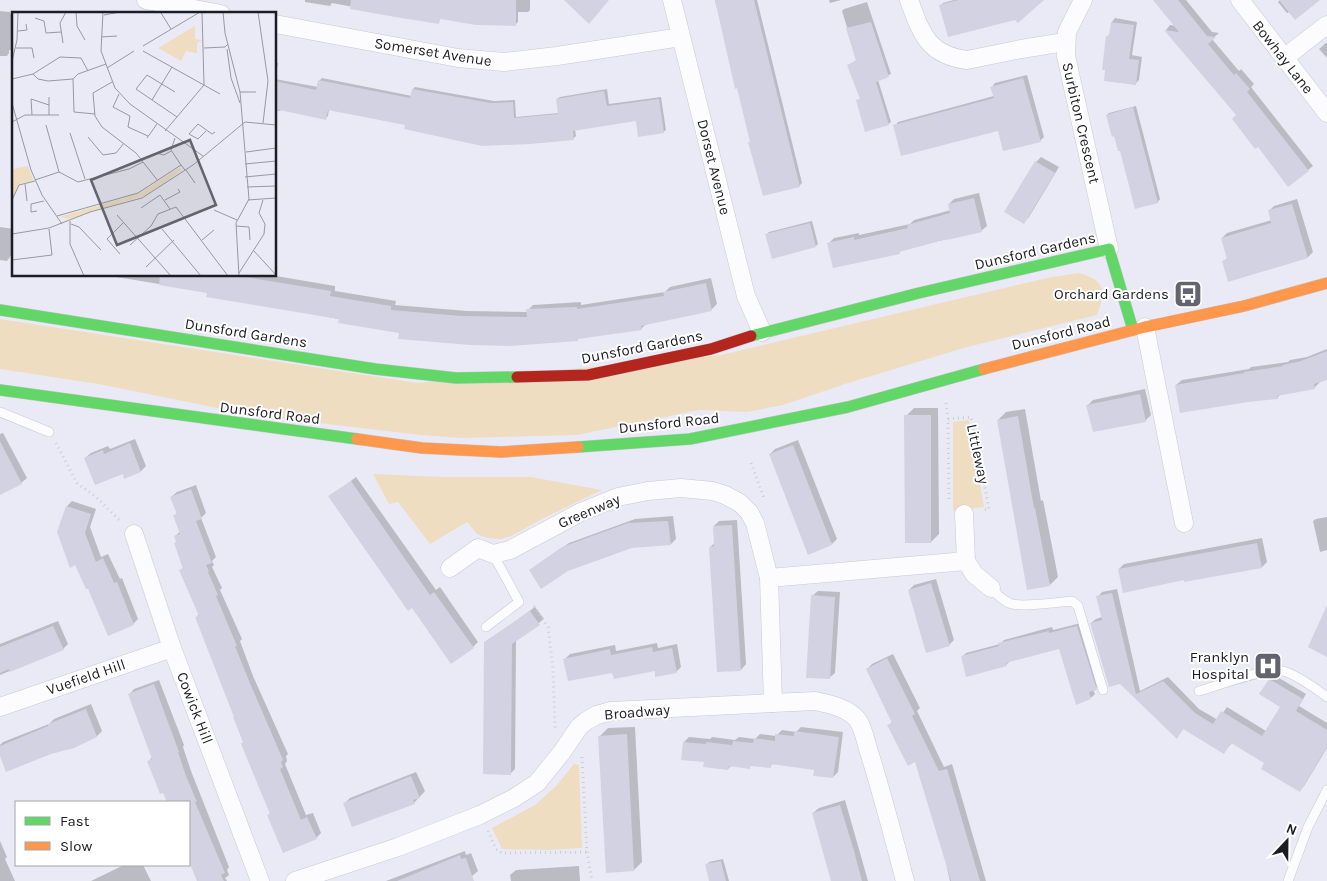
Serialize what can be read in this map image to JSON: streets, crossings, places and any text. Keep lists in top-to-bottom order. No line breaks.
{"streets":{"main road":["Dunsford Gardens","Dunsford Road"],"street":["Somerset Avenue","Bowhay Lane","Surbiton Crescent","Dorset Avenue","Greenway","Vuefield Hill","Cowick Hill","Broadway"],"path":["Littleway"]},"crossings":[["Somerset Avenue","Dorset Avenue"],["Surbiton Crescent","Dunsford Gardens"],["Dorset Avenue","Dunsford Gardens"],["Dunsford Gardens","Dunsford Road"],["Greenway","Broadway"],["Vuefield Hill","Cowick Hill"]],"places":{"bus stop":["Orchard Gardens"],"hospital":["Franklyn Hospital"]},"legend":["Fast","Slow"],"north":"top"}
